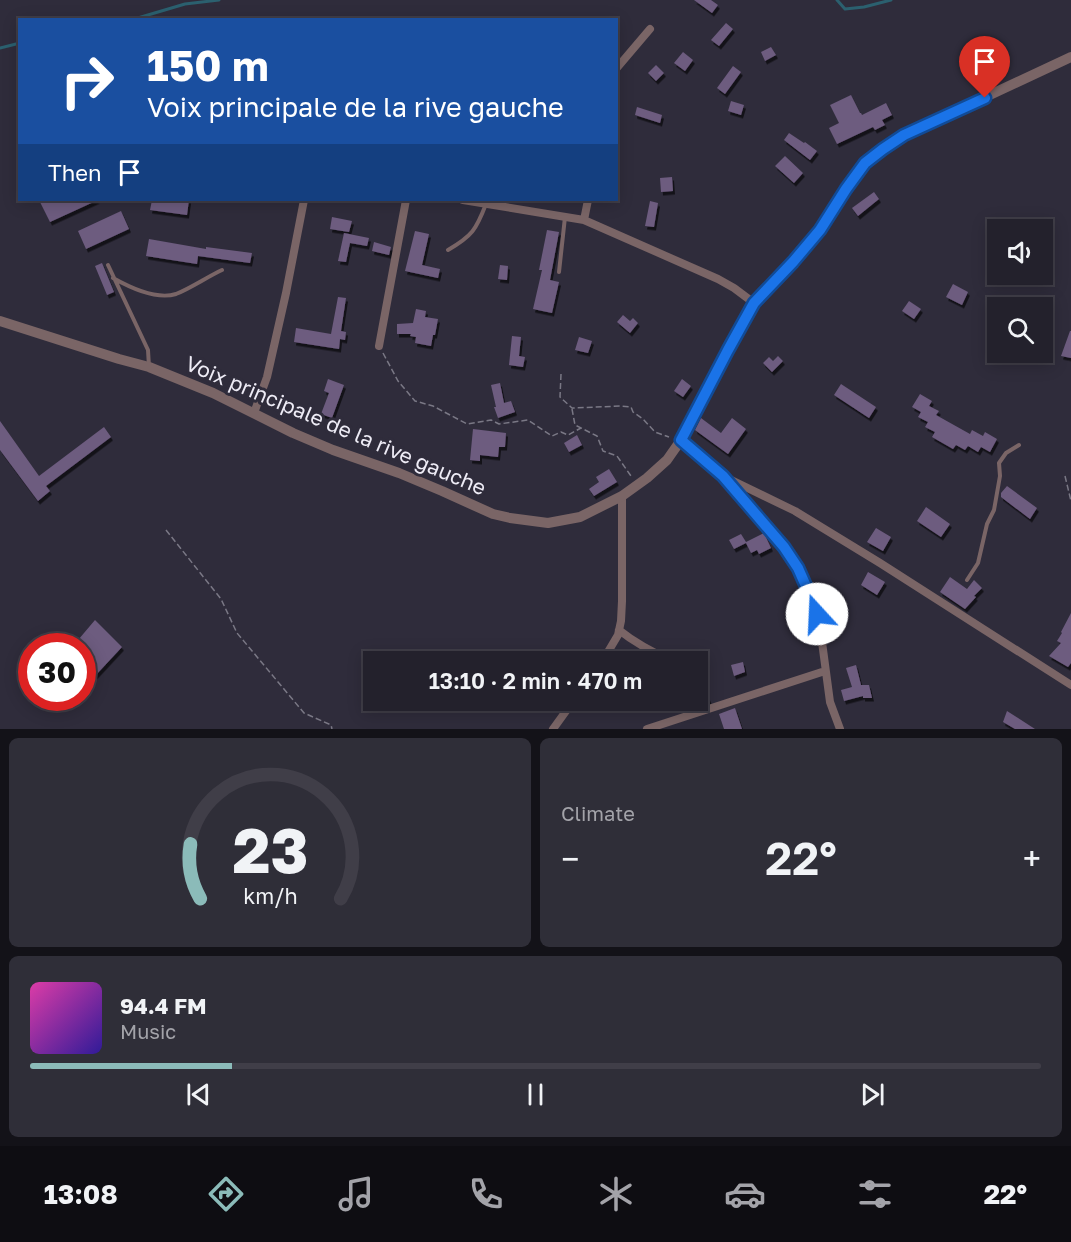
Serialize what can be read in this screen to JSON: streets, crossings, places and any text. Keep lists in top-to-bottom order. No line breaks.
{"streets":{"street":["Voix principale de la rive gauche"]},"page":{"turn":["150 m","Voix principale de la rive gauche"],"then":"Then","limit":"30","trip":"13:10 · 2 min · 470 m","tile":"Climate","heat":["−","22°","+"],"song":["94.4 FM","Music"],"tabs":["13:08","22°"],"gauge":["23","km/h"]}}
